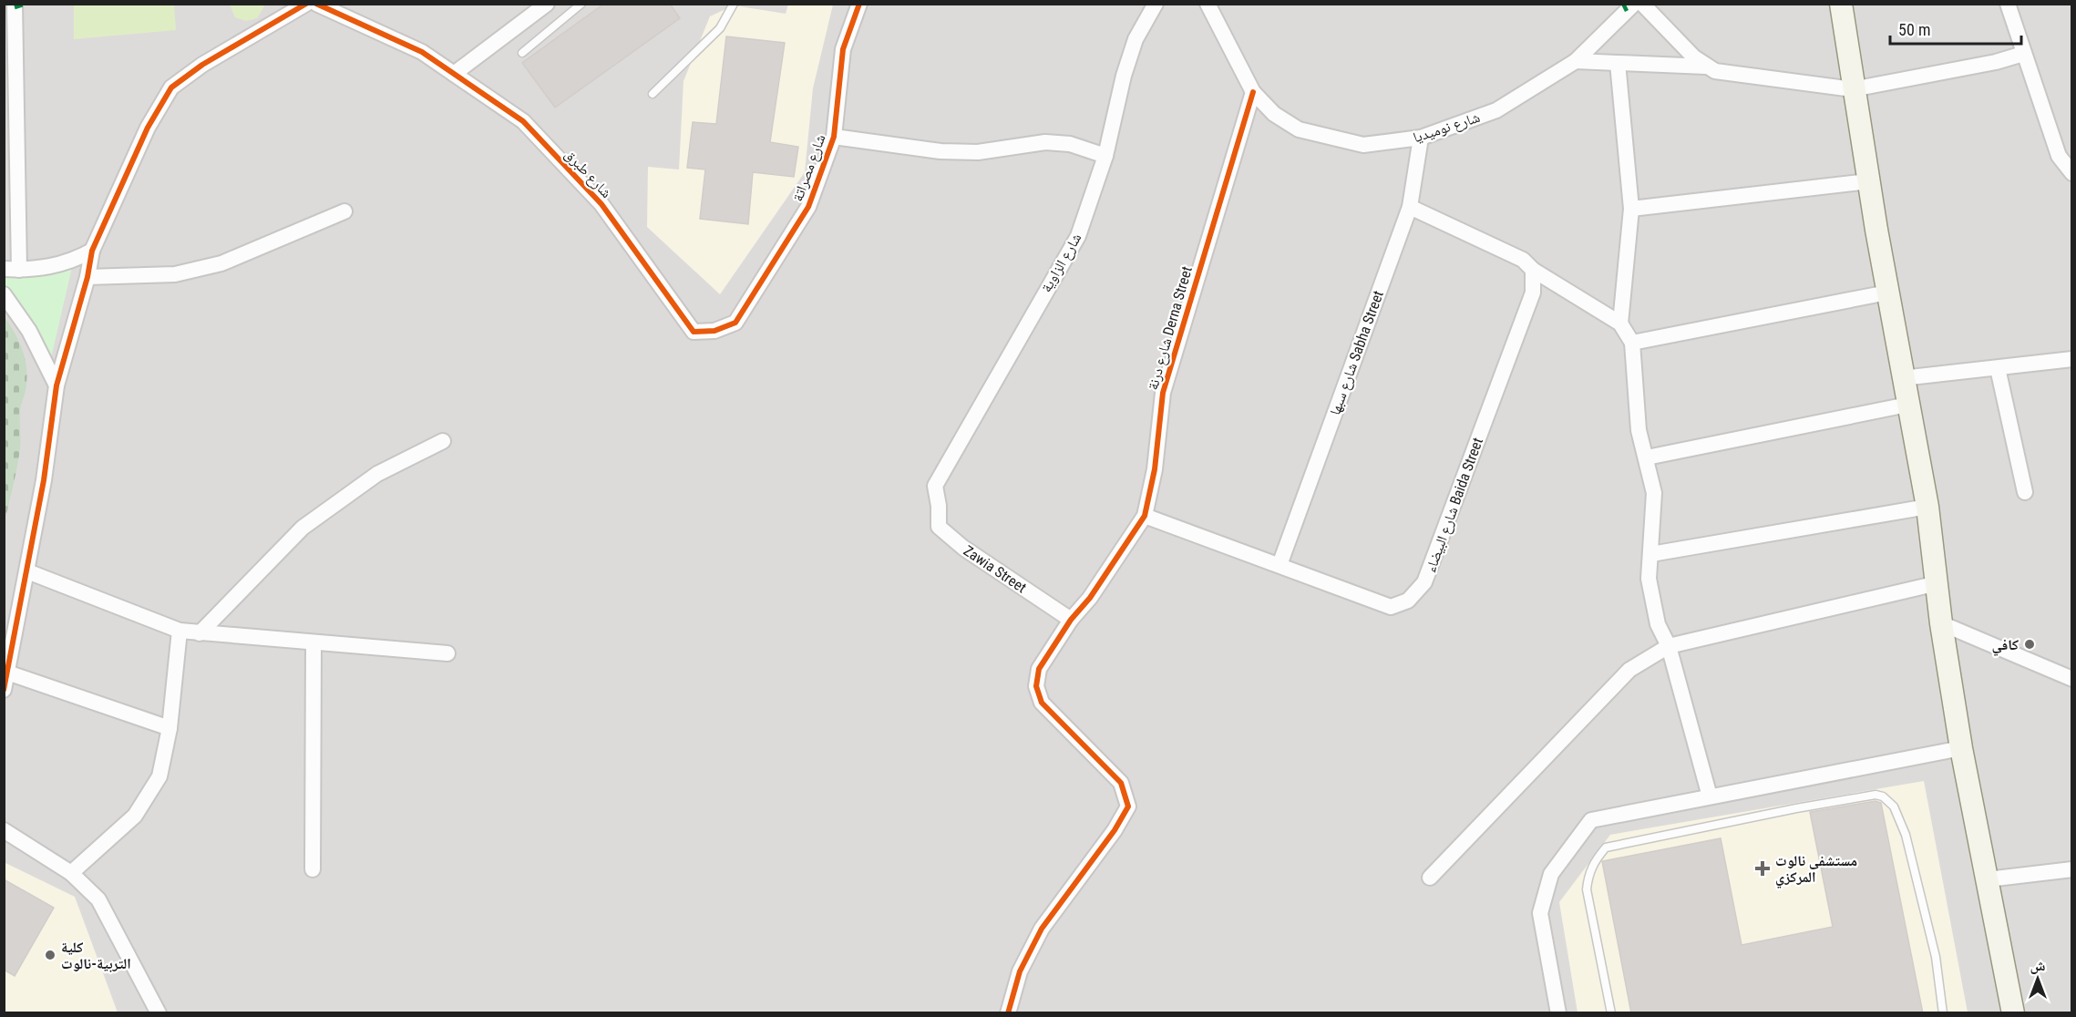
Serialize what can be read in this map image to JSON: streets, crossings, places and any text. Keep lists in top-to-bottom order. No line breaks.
{"streets":{"street":["شارع نوميديا","شارع مصراتة","شارع طبرق","شارع الزاوية","شارع درنة Derna Street","شارع سبها Sabha Street","شارع البيضاء Baida Street","Zawia Street"]},"crossings":[["شارع نوميديا","شارع درنة Derna Street"],["شارع نوميديا","شارع سبها Sabha Street"],["شارع مصراتة","شارع طبرق"],["شارع الزاوية","Zawia Street"],["شارع درنة Derna Street","شارع البيضاء Baida Street"],["شارع درنة Derna Street","Zawia Street"],["شارع سبها Sabha Street","شارع البيضاء Baida Street"]],"places":{"other":["كافي","كلية التربية-نالوت"],"health":["مستشفى نالوت المركزي"]},"scale_bar":"50 m","north":"top"}
